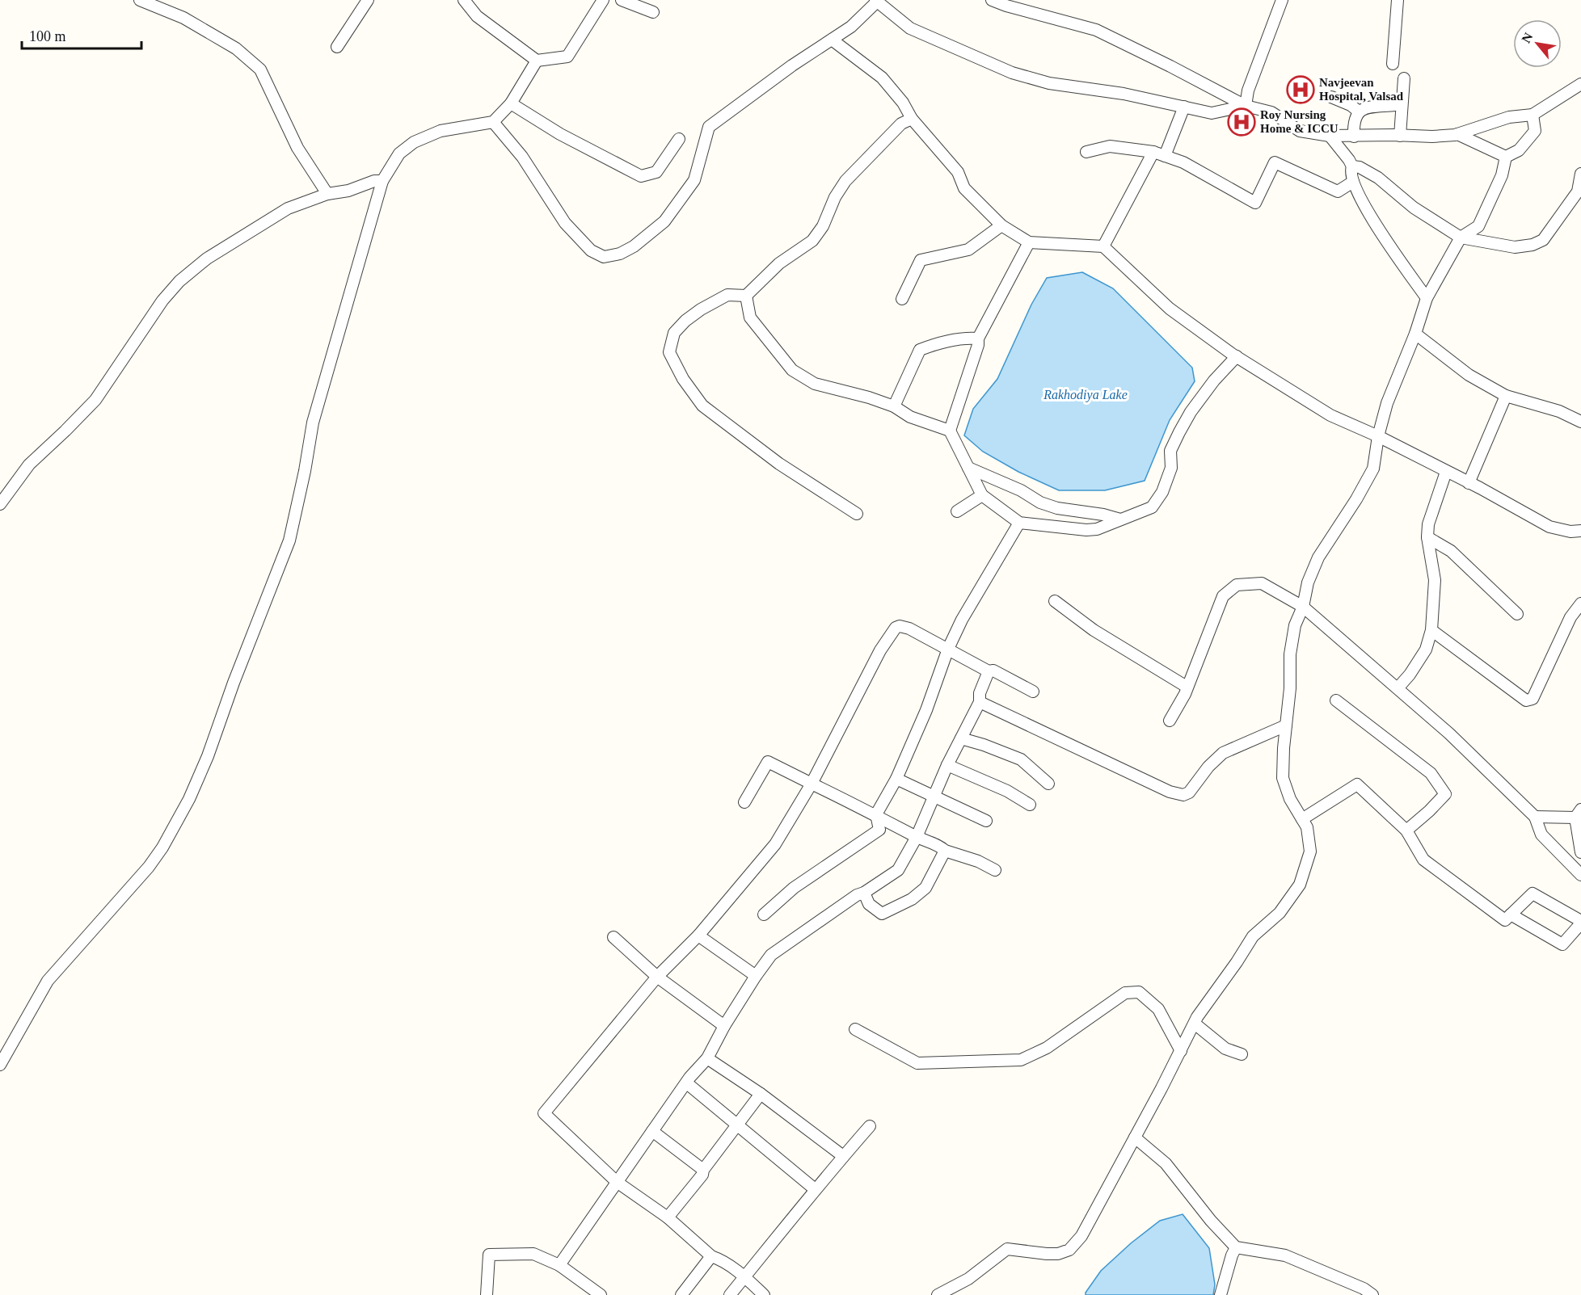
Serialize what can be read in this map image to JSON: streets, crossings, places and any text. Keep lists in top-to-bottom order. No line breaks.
{"water":["Rakhodiya Lake"],"places":{"hospital":["Navjeevan Hospital, Valsad","Roy Nursing Home & ICCU"]},"scale_bar":"100 m","north":"top left"}
